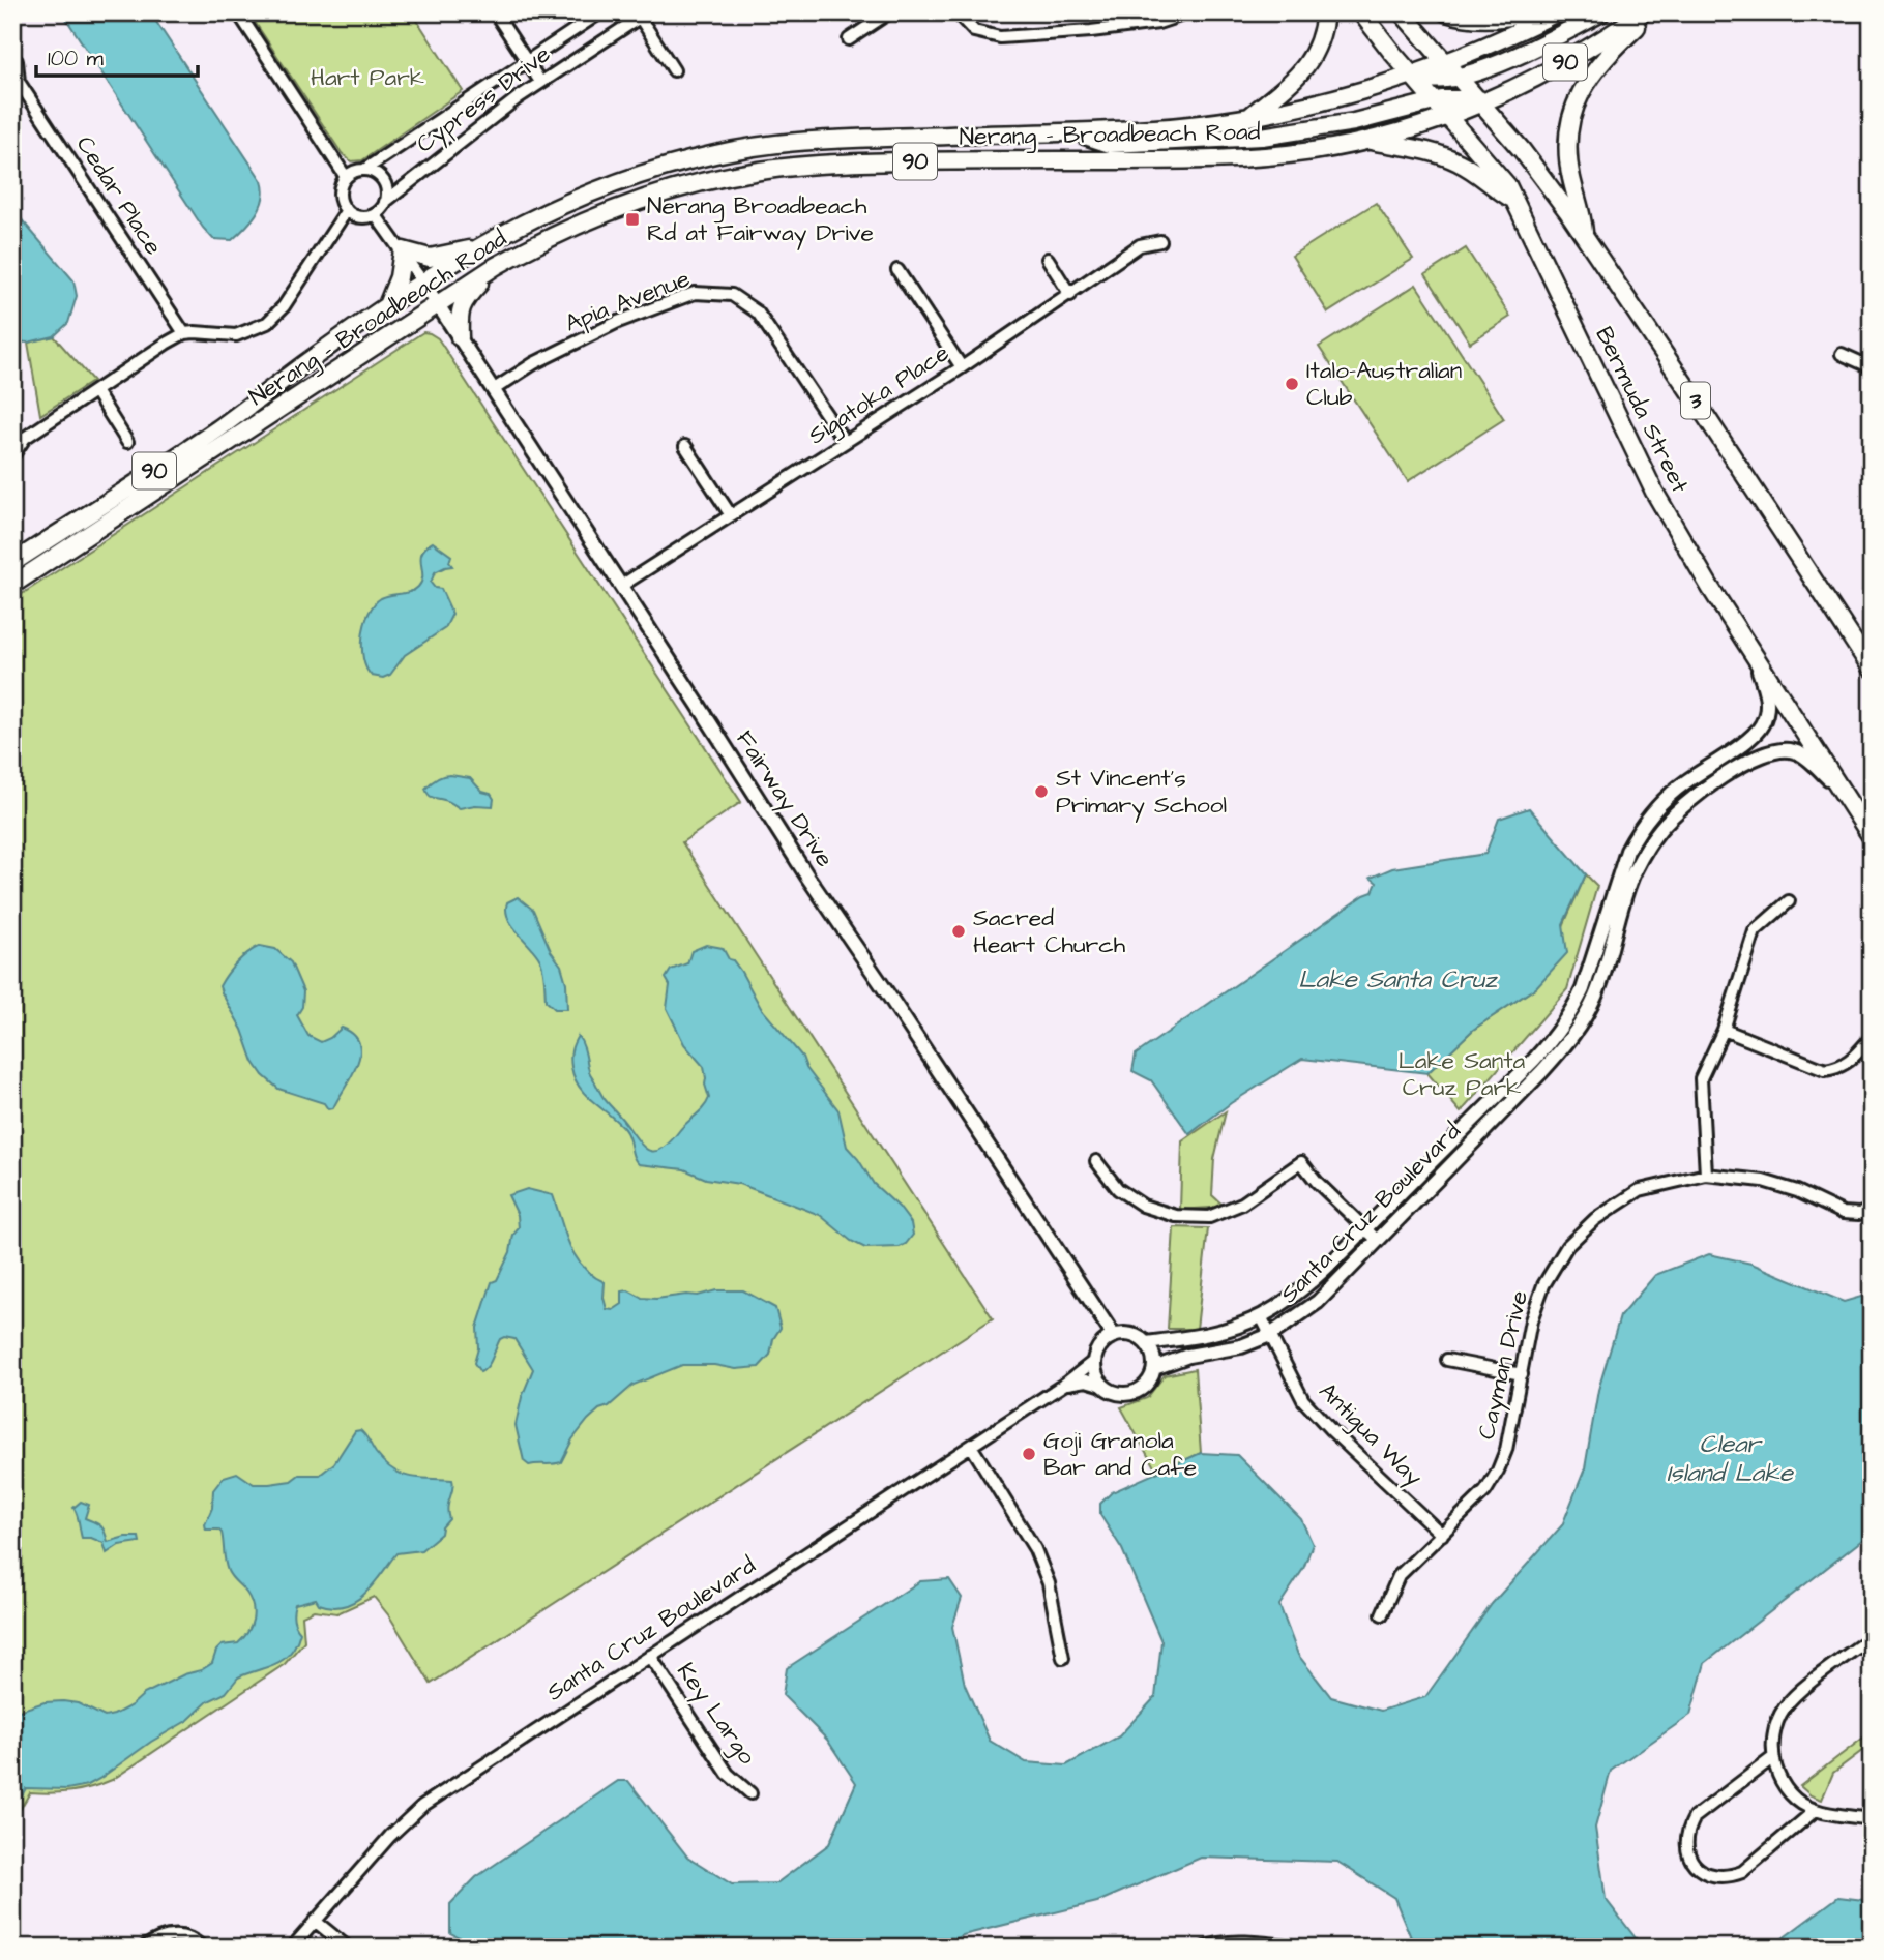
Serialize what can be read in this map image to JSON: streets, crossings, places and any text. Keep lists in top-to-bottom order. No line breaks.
{"streets":{"main road":["90","Nerang - Broadbeach Road","3","Bermuda Street"],"street":["Cypress Drive","Cedar Place","Apia Avenue","Sigatoka Place","Fairway Drive","Santa Cruz Boulevard","Cayman Drive","Antigua Way","Key Largo"]},"crossings":[["90","Nerang - Broadbeach Road"],["90","Bermuda Street"],["Nerang - Broadbeach Road","Bermuda Street"],["Nerang - Broadbeach Road","Fairway Drive"],["Apia Avenue","Sigatoka Place"],["Apia Avenue","Fairway Drive"],["Sigatoka Place","Fairway Drive"],["Bermuda Street","Santa Cruz Boulevard"],["Fairway Drive","Santa Cruz Boulevard"],["Santa Cruz Boulevard","Antigua Way"],["Santa Cruz Boulevard","Key Largo"],["Cayman Drive","Antigua Way"]],"water":["Lake Santa Cruz","Clear Island Lake"],"parks":["Hart Park","Lake Santa Cruz Park"],"places":{"transit":["Nerang Broadbeach Rd at Fairway Drive"],"other":["Italo-Australian Club","St Vincent's Primary School","Sacred Heart Church","Goji Granola Bar and Cafe"]},"scale_bar":"100 m"}
